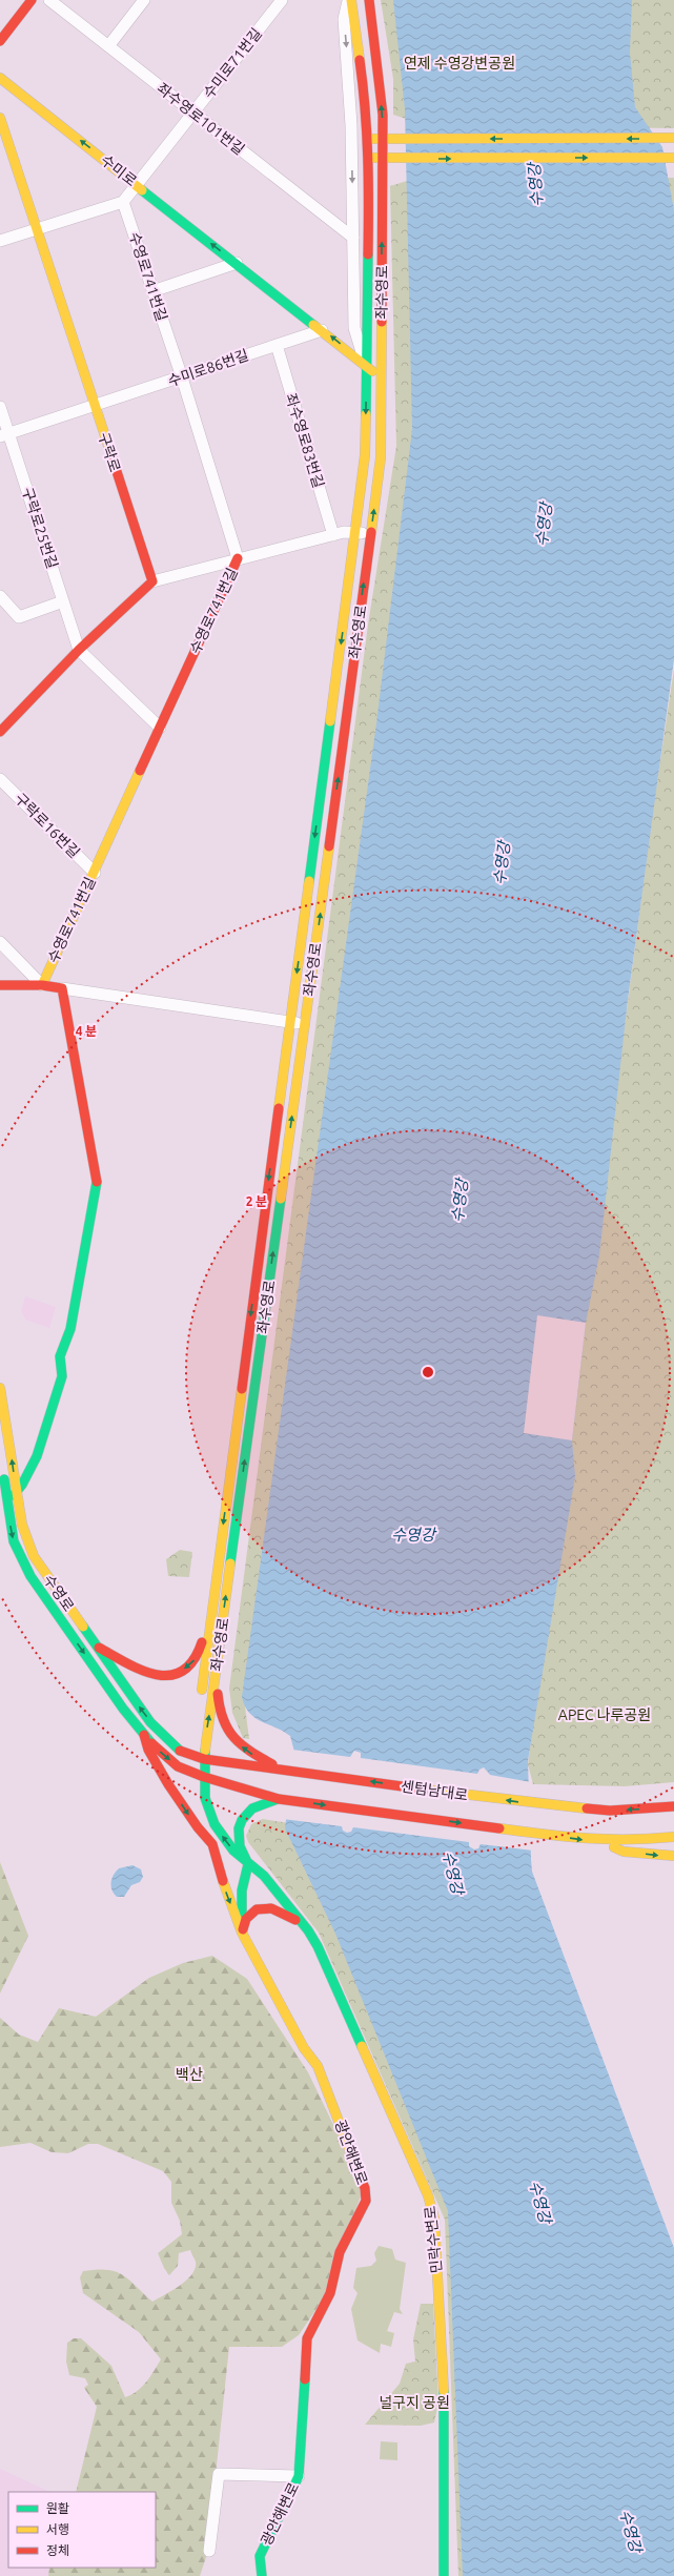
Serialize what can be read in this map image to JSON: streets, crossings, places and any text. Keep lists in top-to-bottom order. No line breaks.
{"streets":{"main road":["수미로","수영로741번길","좌수영로","구락로","수영로","센텀남대로","광안해변로","민락수변로"],"street":["수미로71번길","좌수영로101번길","수미로86번길","좌수영로83번길","구락로25번길","구락로16번길"]},"crossings":[["수미로71번길","좌수영로101번길"],["수미로71번길","수미로"],["수미로","좌수영로"],["수미로","수미로86번길"],["수영로741번길","수미로86번길"],["수영로741번길","구락로16번길"],["좌수영로","수영로"],["좌수영로","센텀남대로"],["좌수영로","민락수변로"],["수미로86번길","좌수영로83번길"],["수미로86번길","구락로"],["수미로86번길","구락로25번길"],["수영로","센텀남대로"],["수영로","민락수변로"],["센텀남대로","민락수변로"],["광안해변로","민락수변로"]],"one_way":["수미로"],"water":["수영강"],"parks":["연제 수영강변공원","APEC 나루공원","백산","널구지 공원"],"legend":["원활","서행","정체"],"rings":["4 분","2 분"]}
